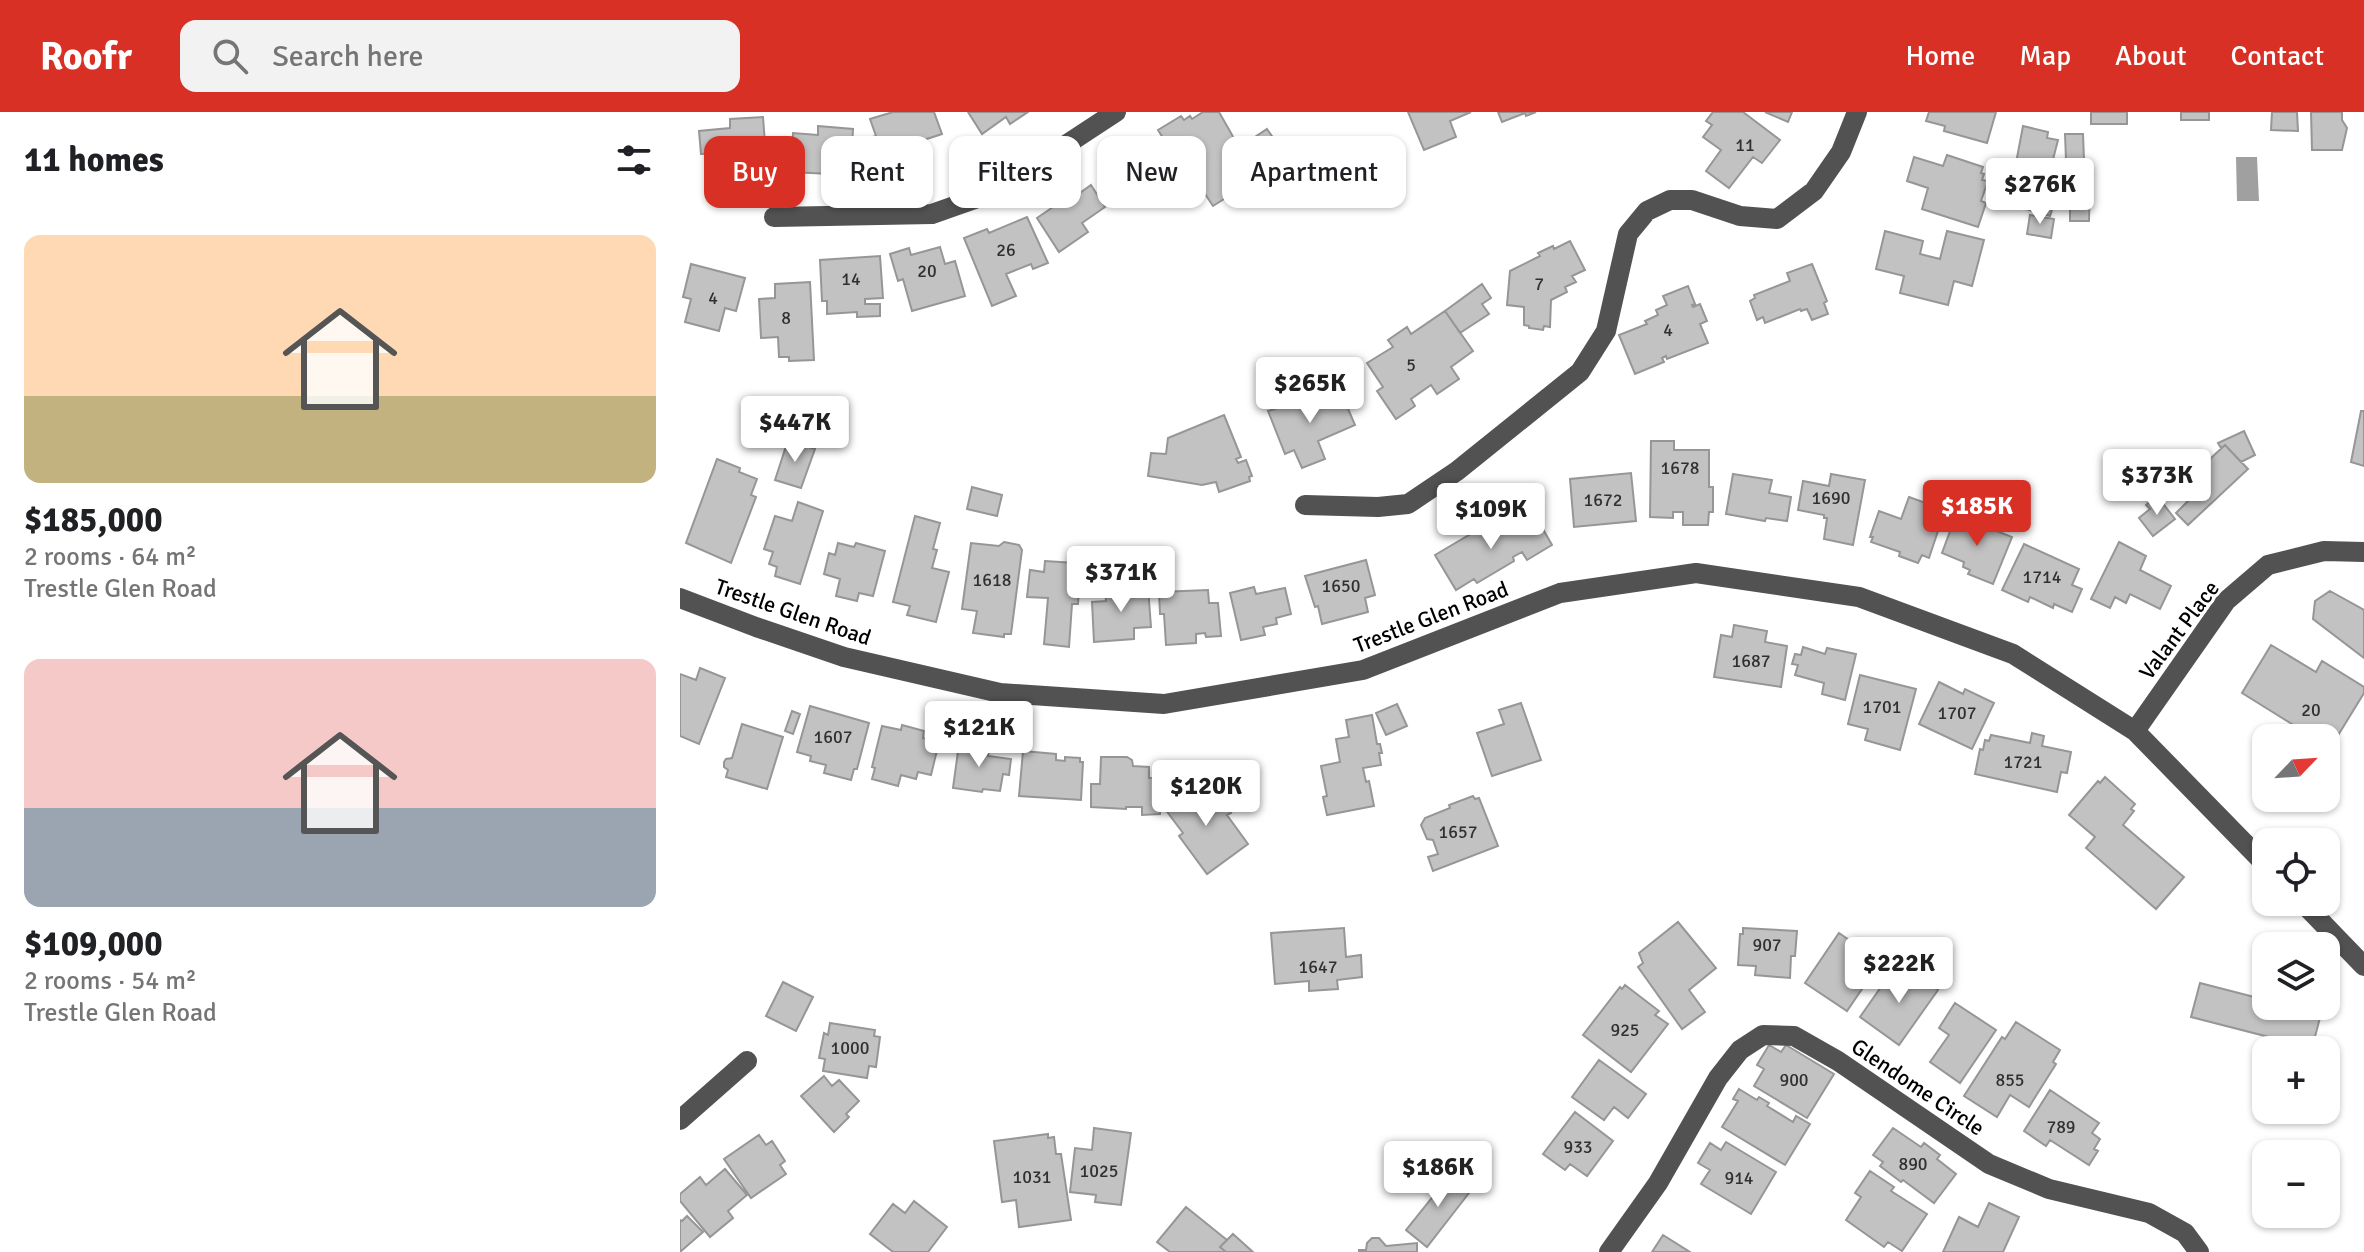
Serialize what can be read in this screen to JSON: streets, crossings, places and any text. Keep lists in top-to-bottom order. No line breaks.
{"streets":{"street":["Trestle Glen Road","Valant Place","Glendome Circle"]},"crossings":[["Trestle Glen Road","Valant Place"]],"house_numbers":["11","26","20","14","7","4","8","4","5","1678","1690","1672","1714","1618","1650","1687","1701","20","1707","1607","1721","1657","907","1647","925","1000","900","855","789","933","890","1025","1031","914"],"north":"top right","page":{"header":"Roofr","search":"Search here","nav":["Home","Map","About","Contact"],"heading":"11 homes","chip":["Buy","Rent","Filters","New","Apartment"],"price":["$276K","$265K","$447K","$373K","$185K","$109K","$371K","$121K","$120K","$222K","$186K"],"list":[{"name":"$185,000","note":"2 rooms · 64 m² · Trestle Glen Road"},{"name":"$109,000","note":"2 rooms · 54 m² · Trestle Glen Road"}],"map_buttons":["+","−"]}}
